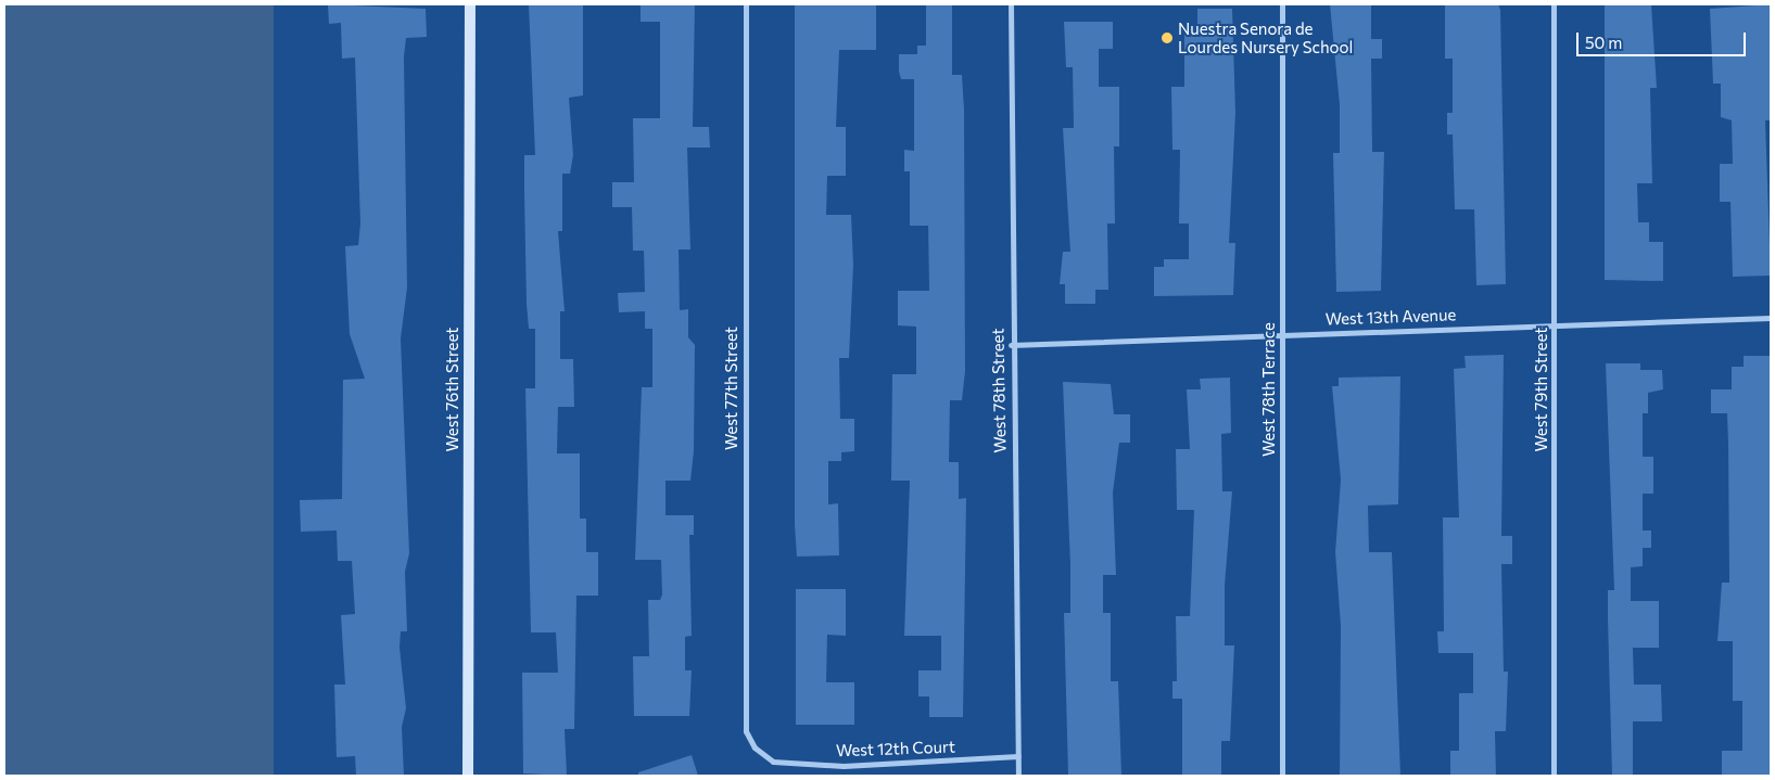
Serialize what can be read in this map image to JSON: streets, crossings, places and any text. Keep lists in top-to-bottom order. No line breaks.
{"streets":{"street":["West 13th Avenue","West 77th Street","West 76th Street","West 78th Terrace","West 79th Street","West 78th Street","West 12th Court"]},"crossings":[["West 13th Avenue","West 78th Terrace"],["West 13th Avenue","West 79th Street"],["West 13th Avenue","West 78th Street"],["West 77th Street","West 12th Court"],["West 78th Street","West 12th Court"]],"places":["Nuestra Senora de Lourdes Nursery School"],"scale_bar":"50 m"}
